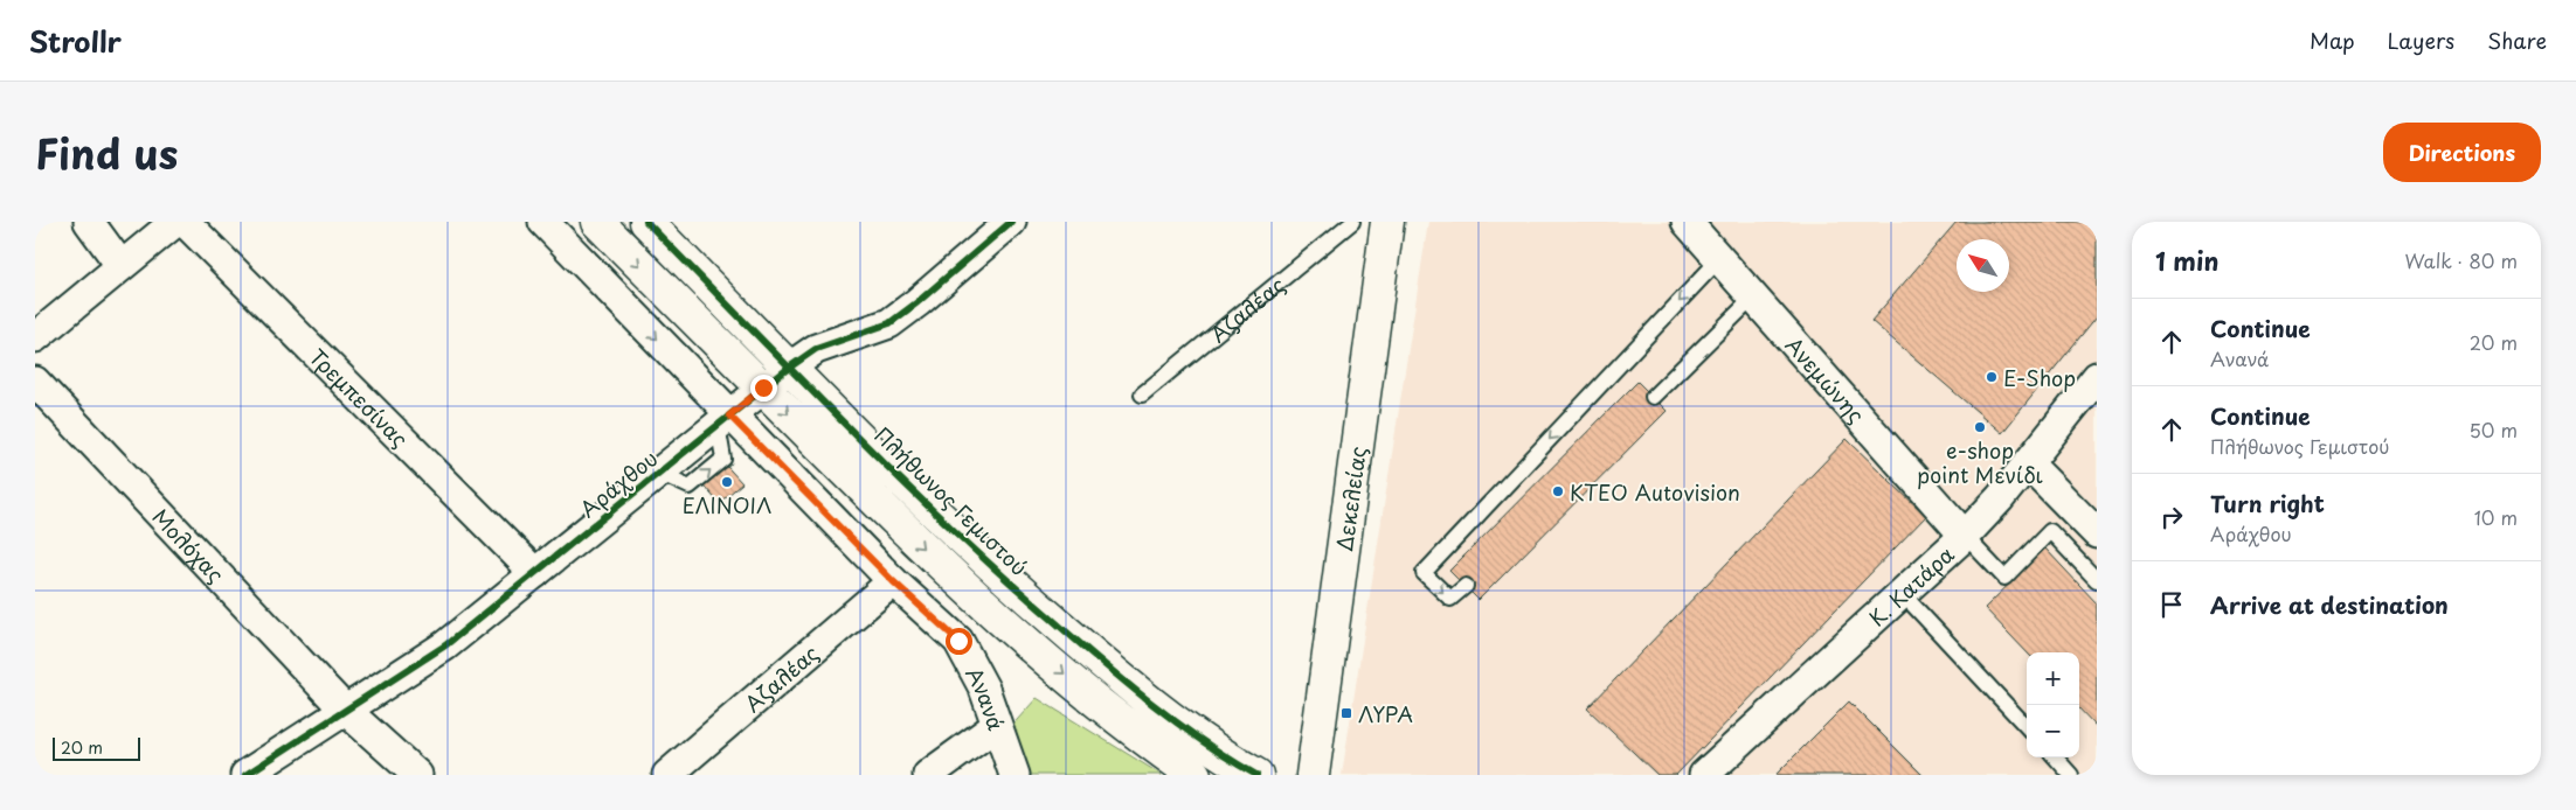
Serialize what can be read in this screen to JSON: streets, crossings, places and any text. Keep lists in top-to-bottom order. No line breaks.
{"streets":{"street":["Αζαλέας","Ανεμώνης","Τρεμπεσίνας","Αράχθου","Δεκελείας","Πλήθωνος Γεμιστού","Μολόχας","Κ. Κατάρα","Ανανά"]},"crossings":[["Αζαλέας","Ανανά"],["Ανεμώνης","Κ. Κατάρα"],["Τρεμπεσίνας","Αράχθου"],["Αράχθου","Πλήθωνος Γεμιστού"],["Αράχθου","Μολόχας"]],"places":{"other":["E-Shop","e-shop point Μενίδι","ΕΛΙΝΟΙΛ","ΚΤΕΟ Autovision"],"transit":["ΛΥΡΑ"]},"scale_bar":"20 m","north":"top left","page":{"header":"Strollr","nav":["Map","Layers","Share"],"title":"Find us","buttons":"Directions","heading":["1 min","Walk · 80 m"],"list":[["Continue","Ανανά","20 m"],["Continue","Πλήθωνος Γεμιστού","50 m"],["Turn right","Αράχθου","10 m"],"Arrive at destination"],"map_buttons":["+","−"],"scale":"20 m"}}
